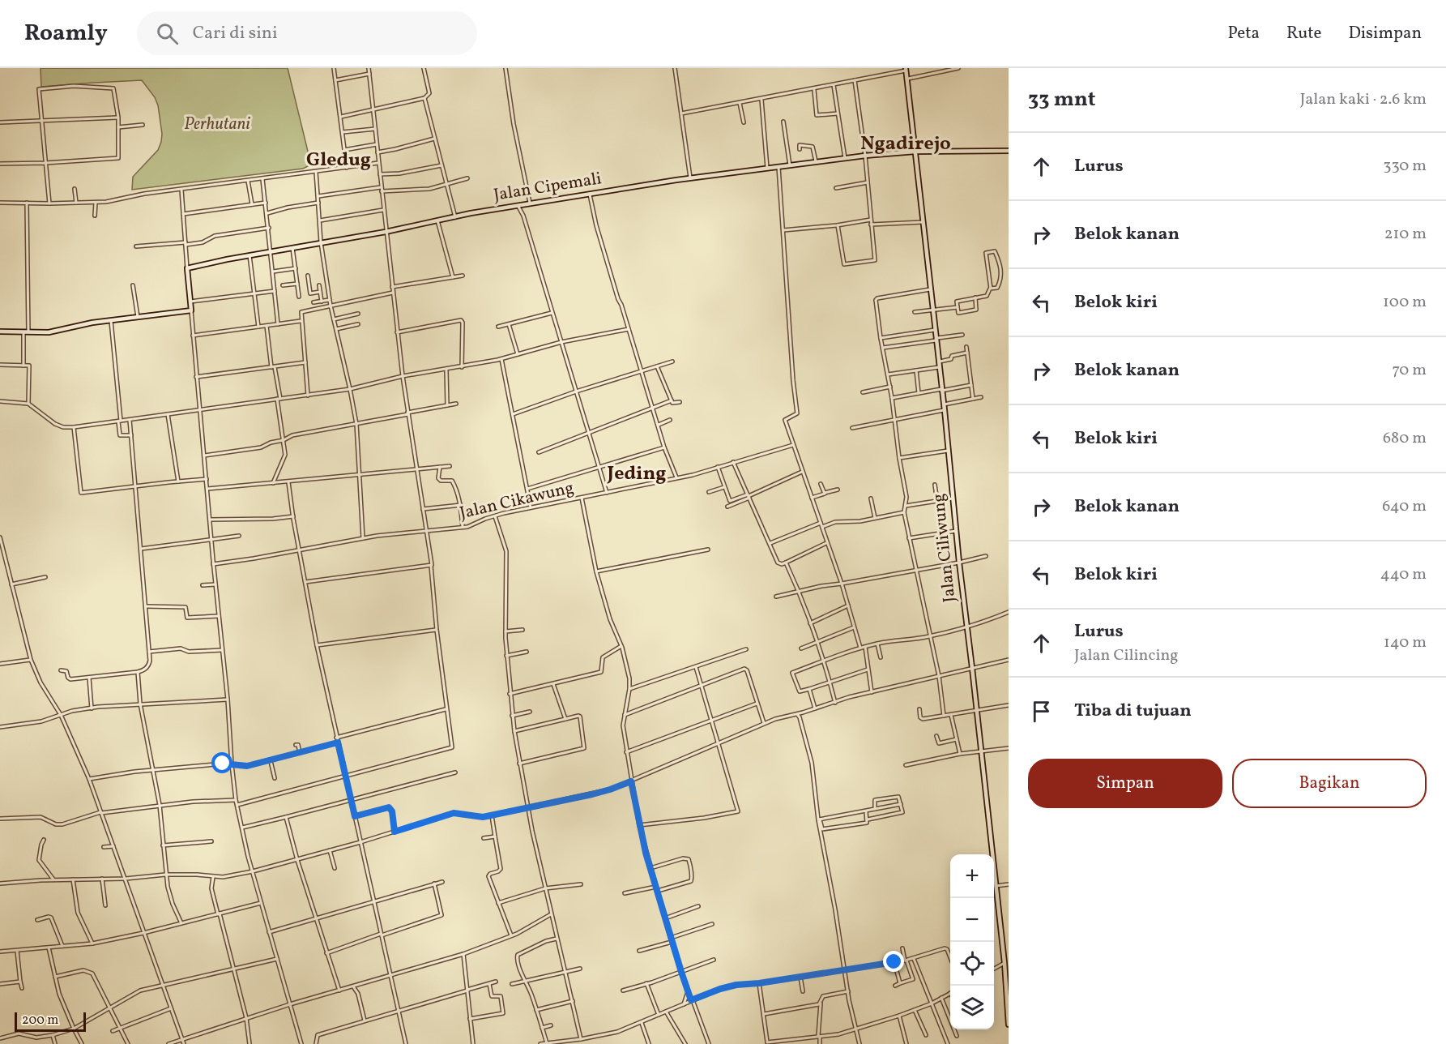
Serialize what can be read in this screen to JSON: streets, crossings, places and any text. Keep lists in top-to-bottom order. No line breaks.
{"streets":{"main road":["Jalan Cipemali","Jalan Ciliwung"],"street":["Jalan Cikawung"]},"crossings":[["Jalan Cipemali","Jalan Ciliwung"]],"districts":["Ngadirejo","Gledug","Jeding"],"parks":["Perhutani"],"scale_bar":"200 m","page":{"header":"Roamly","search":"Cari di sini","nav":["Peta","Rute","Disimpan"],"heading":["33 mnt","Jalan kaki · 2.6 km"],"list":[["Lurus","330 m"],["Belok kanan","210 m"],["Belok kiri","100 m"],["Belok kanan","70 m"],["Belok kiri","680 m"],["Belok kanan","640 m"],["Belok kiri","440 m"],["Lurus","Jalan Cilincing","140 m"],"Tiba di tujuan"],"buttons":["Simpan","Bagikan"],"map_buttons":["+","−"],"scale":"200 m"}}
